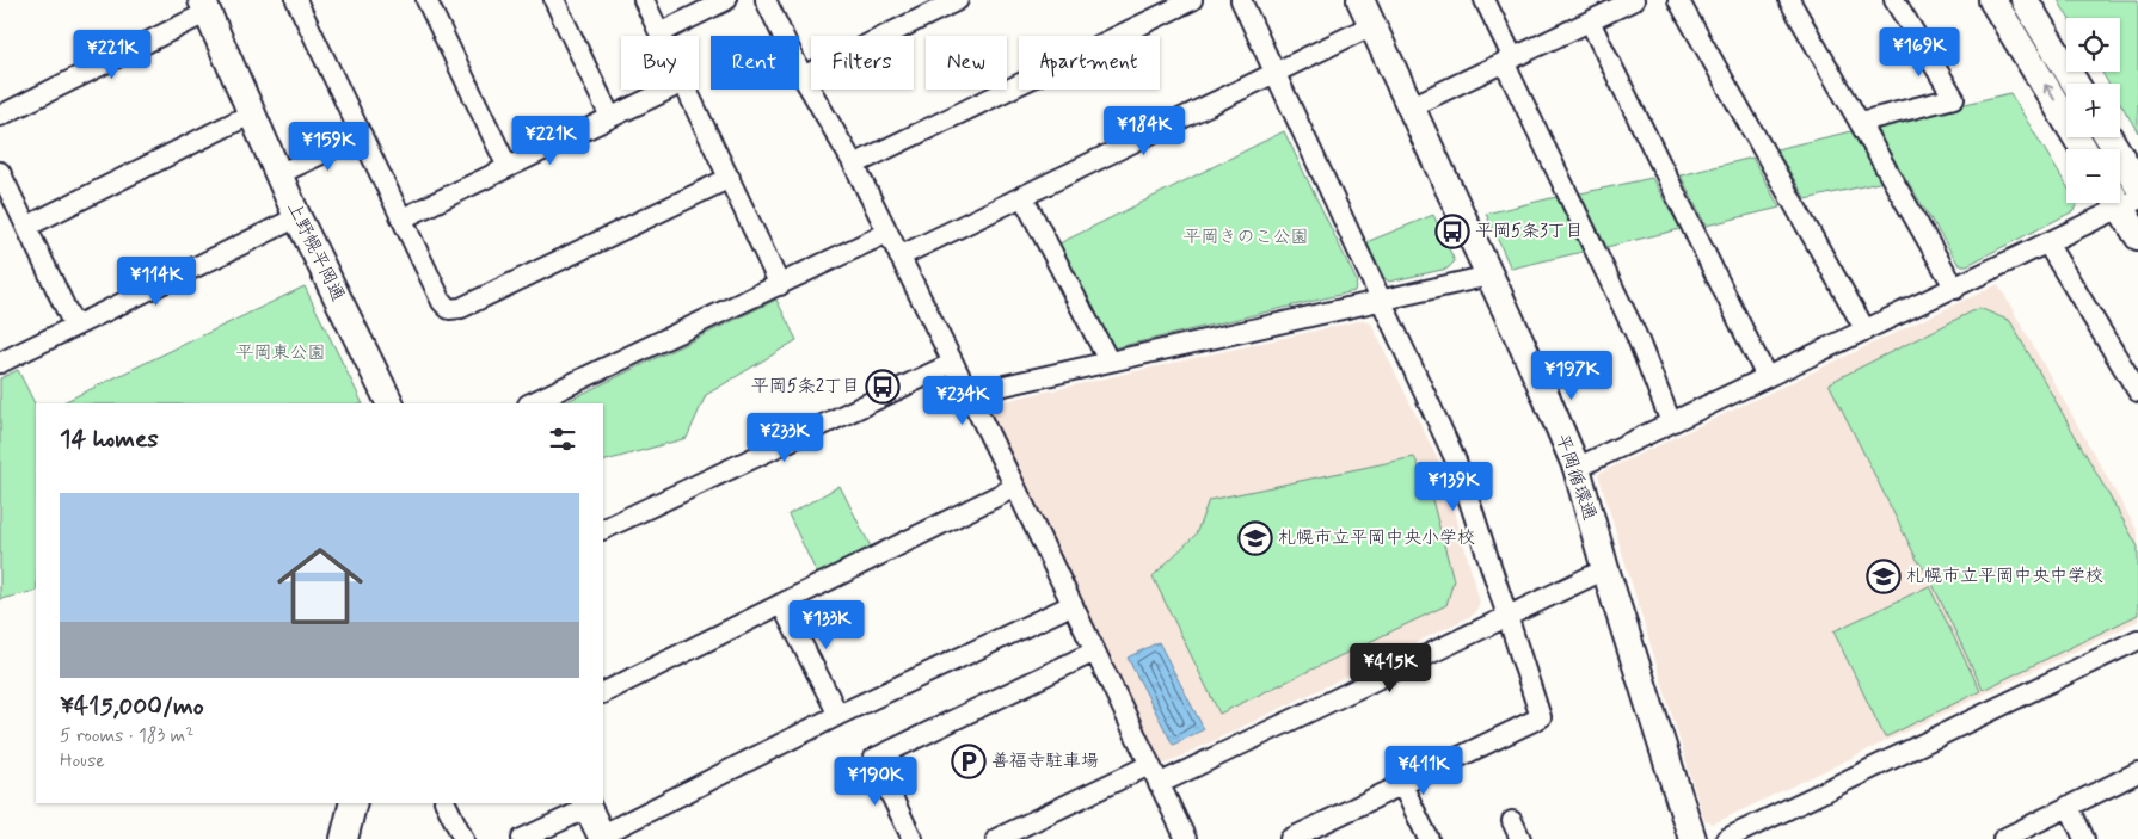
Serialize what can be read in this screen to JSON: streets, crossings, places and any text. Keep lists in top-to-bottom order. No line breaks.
{"streets":{"street":["上野幌平岡通","平岡循環通"]},"parks":["平岡きのこ公園","平岡東公園"],"places":{"bus stop":["平岡5条3丁目","平岡5条2丁目"],"school or university":["札幌市立平岡中央小学校","札幌市立平岡中央中学校"],"parking":["善福寺駐車場"]},"page":{"map_buttons":["+","−"],"price":["¥169K","¥221K","¥184K","¥221K","¥159K","¥114K","¥197K","¥234K","¥233K","¥139K","¥133K","¥415K","¥411K","¥190K"],"chip":["Buy","Rent","Filters","New","Apartment"],"heading":"14 homes","list":[{"name":"¥415,000/mo","note":"5 rooms · 183 m² · House"}]}}
